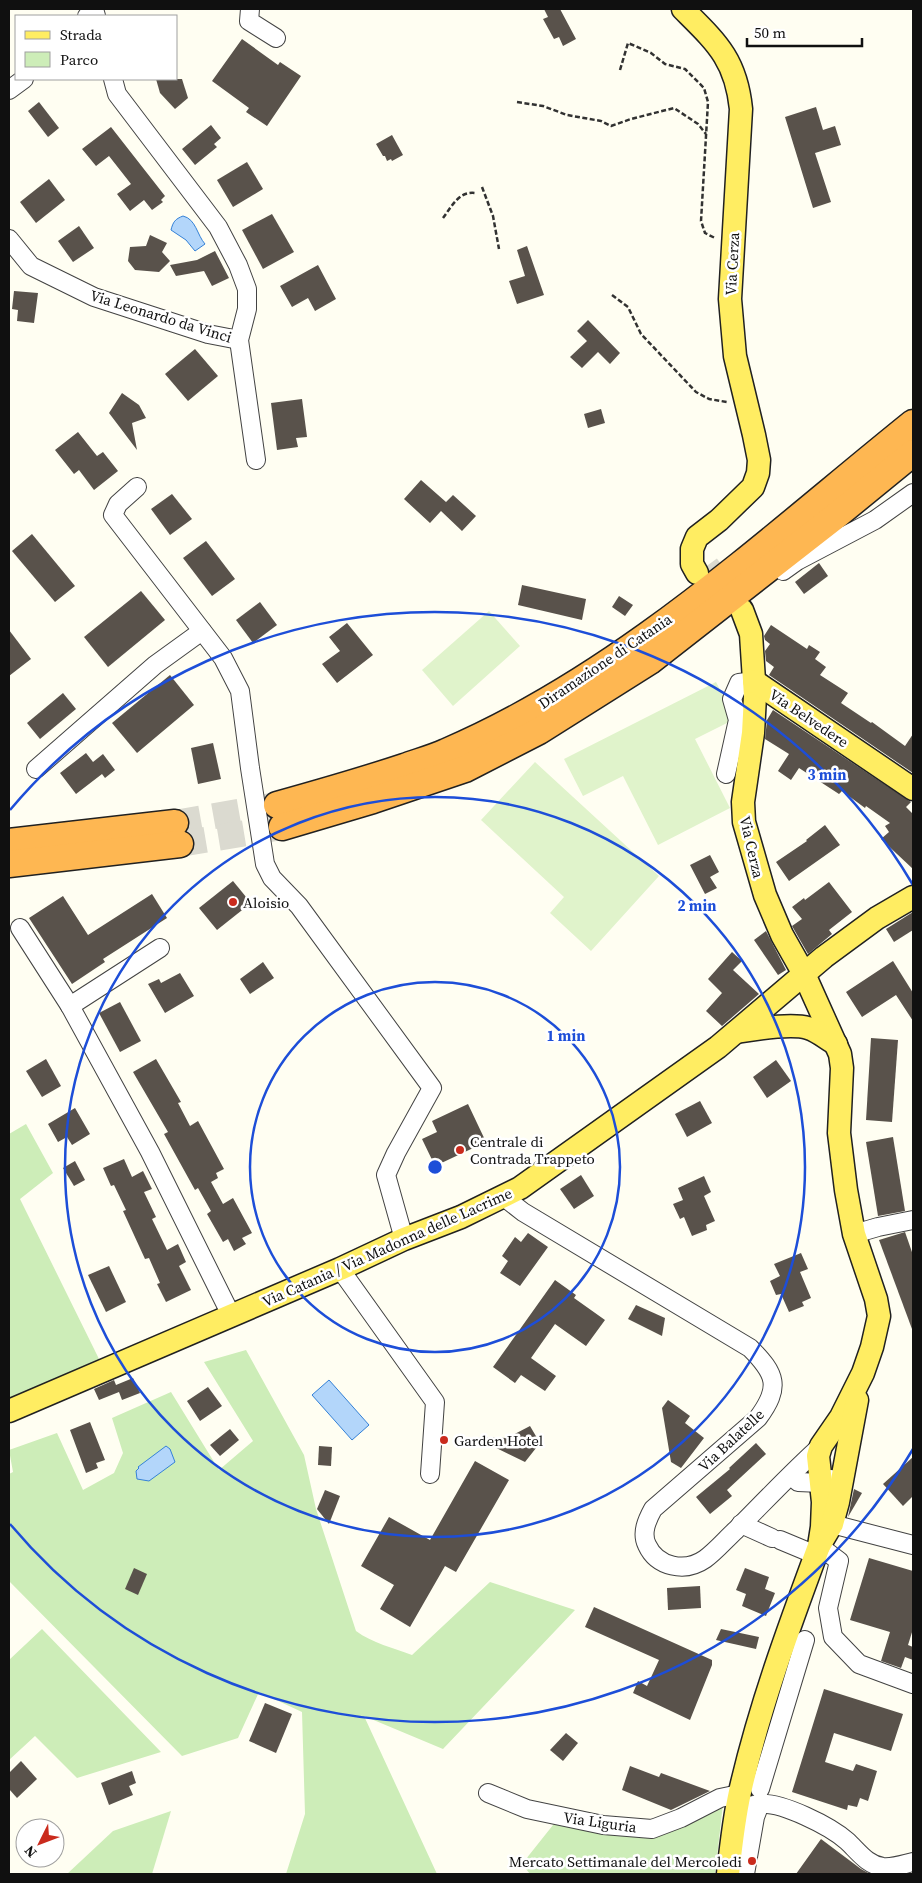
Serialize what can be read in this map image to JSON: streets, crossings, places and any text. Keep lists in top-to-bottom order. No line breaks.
{"streets":{"highway":["Diramazione di Catania"],"main road":["Via Cerza","Via Belvedere","Via Catania / Via Madonna delle Lacrime"],"street":["Via Leonardo da Vinci","Via Balatelle","Via Liguria"]},"crossings":[["Via Cerza","Via Belvedere"],["Via Cerza","Via Catania / Via Madonna delle Lacrime"],["Via Catania / Via Madonna delle Lacrime","Via Balatelle"]],"places":["Aloisio","Centrale di Contrada Trappeto","Garden Hotel","Mercato Settimanale del Mercoledi"],"legend":["Strada","Parco"],"scale_bar":"50 m","north":"bottom left","rings":["3 min","2 min","1 min"]}
